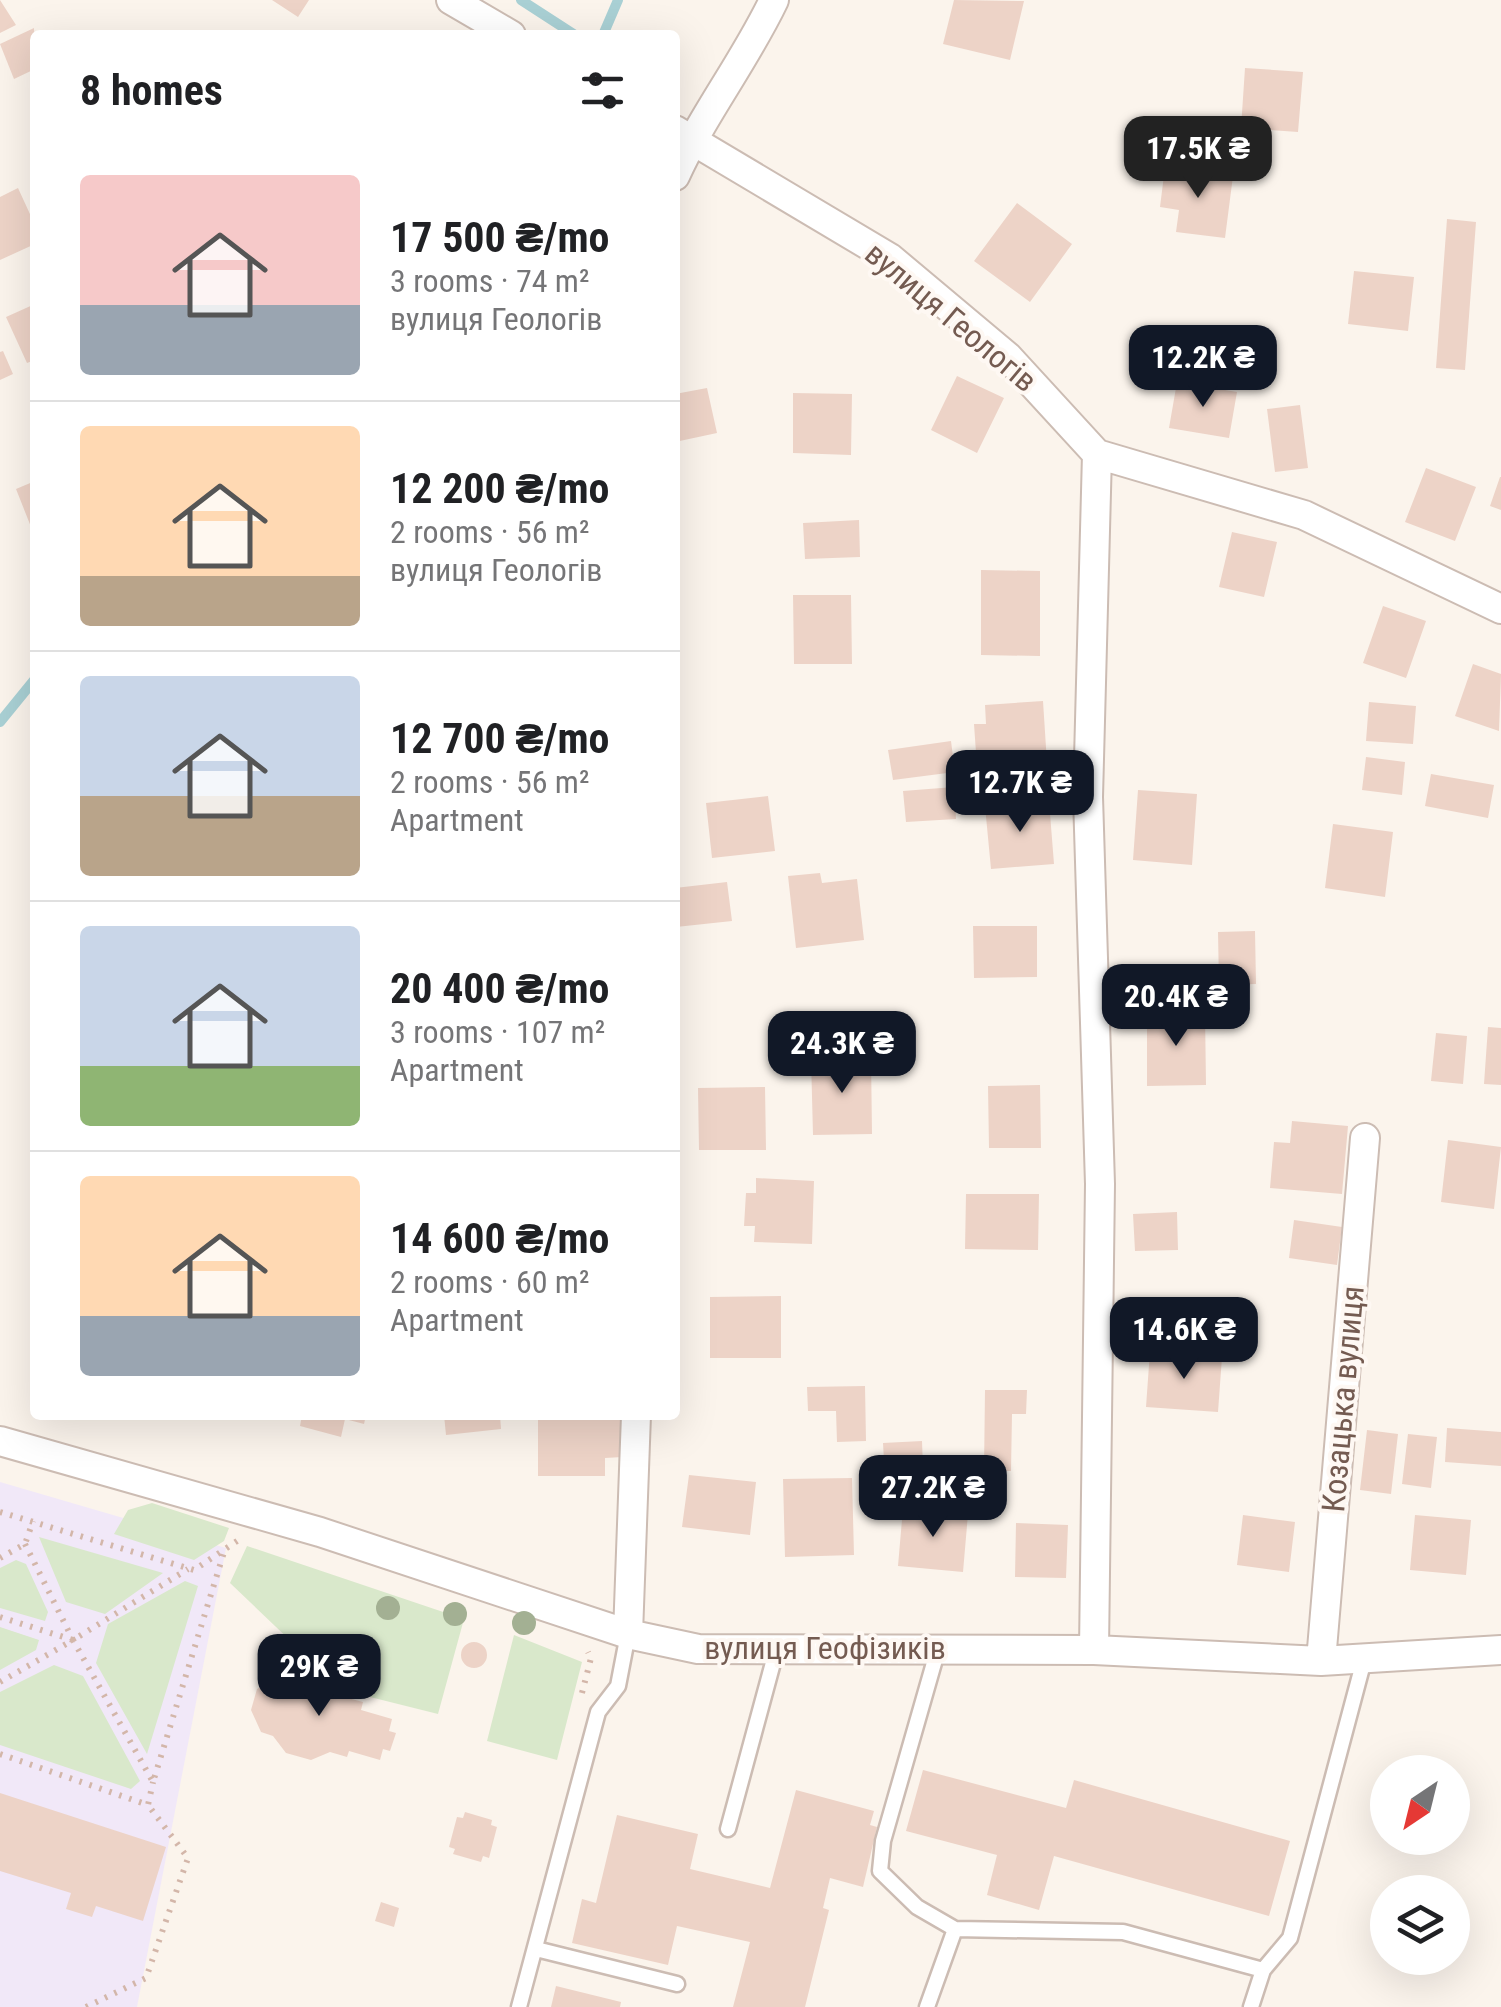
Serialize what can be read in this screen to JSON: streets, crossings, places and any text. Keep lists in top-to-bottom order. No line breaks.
{"streets":{"street":["вулиця Геологів","Козацька вулиця","вулиця Геофізиків"]},"crossings":[["Козацька вулиця","вулиця Геофізиків"]],"north":"bottom left","page":{"heading":"8 homes","price":["17.5K ₴","12.2K ₴","12.7K ₴","20.4K ₴","24.3K ₴","14.6K ₴","27.2K ₴","29K ₴"],"list":[{"name":"17 500 ₴/mo","note":"3 rooms · 74 m² · вулиця Геологів"},{"name":"12 200 ₴/mo","note":"2 rooms · 56 m² · вулиця Геологів"},{"name":"12 700 ₴/mo","note":"2 rooms · 56 m² · Apartment"},{"name":"20 400 ₴/mo","note":"3 rooms · 107 m² · Apartment"},{"name":"14 600 ₴/mo","note":"2 rooms · 60 m² · Apartment"}]}}
